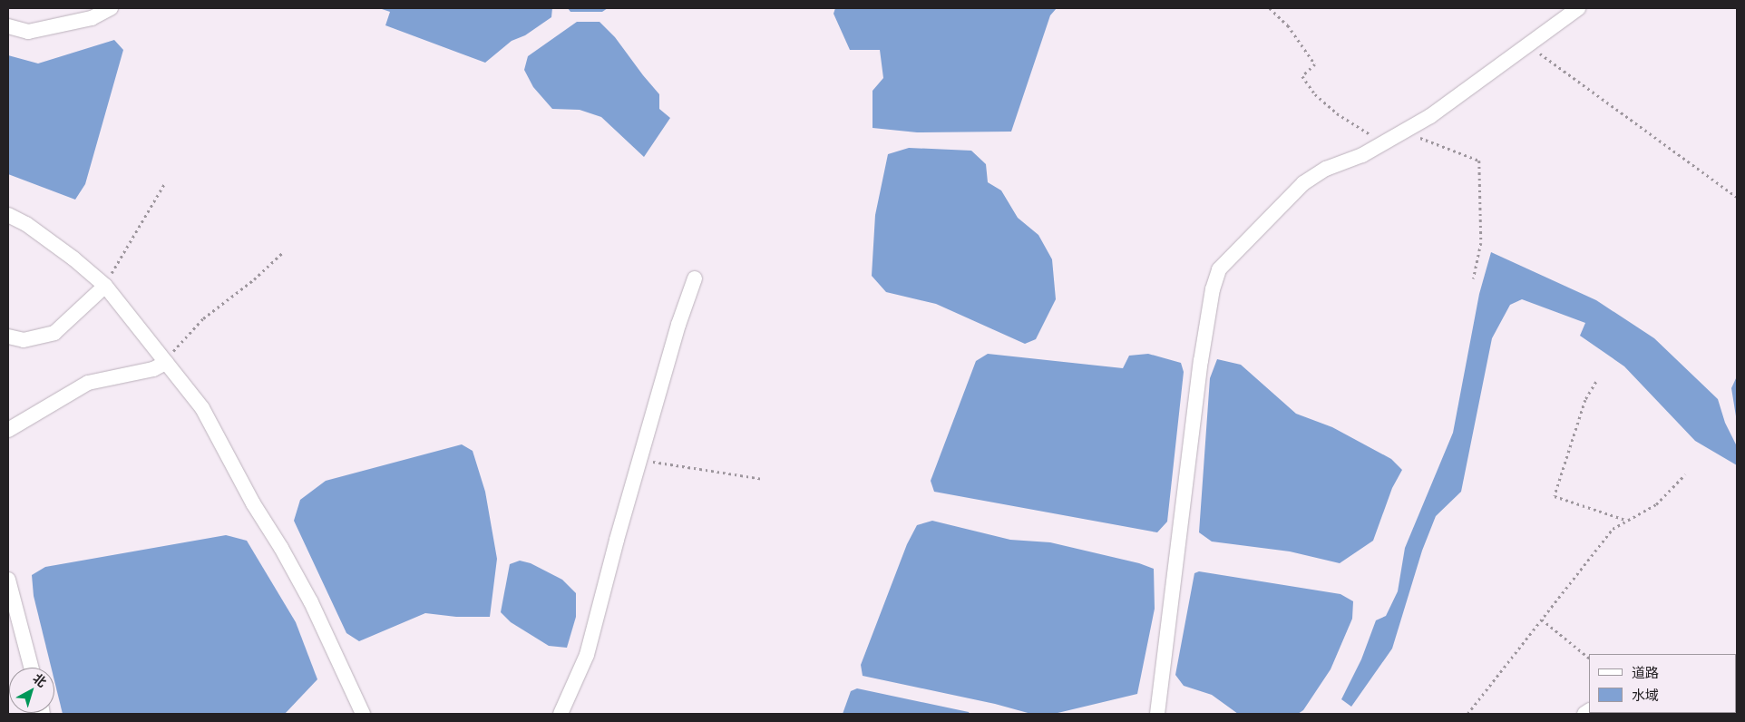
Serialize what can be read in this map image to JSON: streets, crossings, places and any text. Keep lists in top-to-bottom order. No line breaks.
{"legend":["道路","水域"],"north":"top right"}
